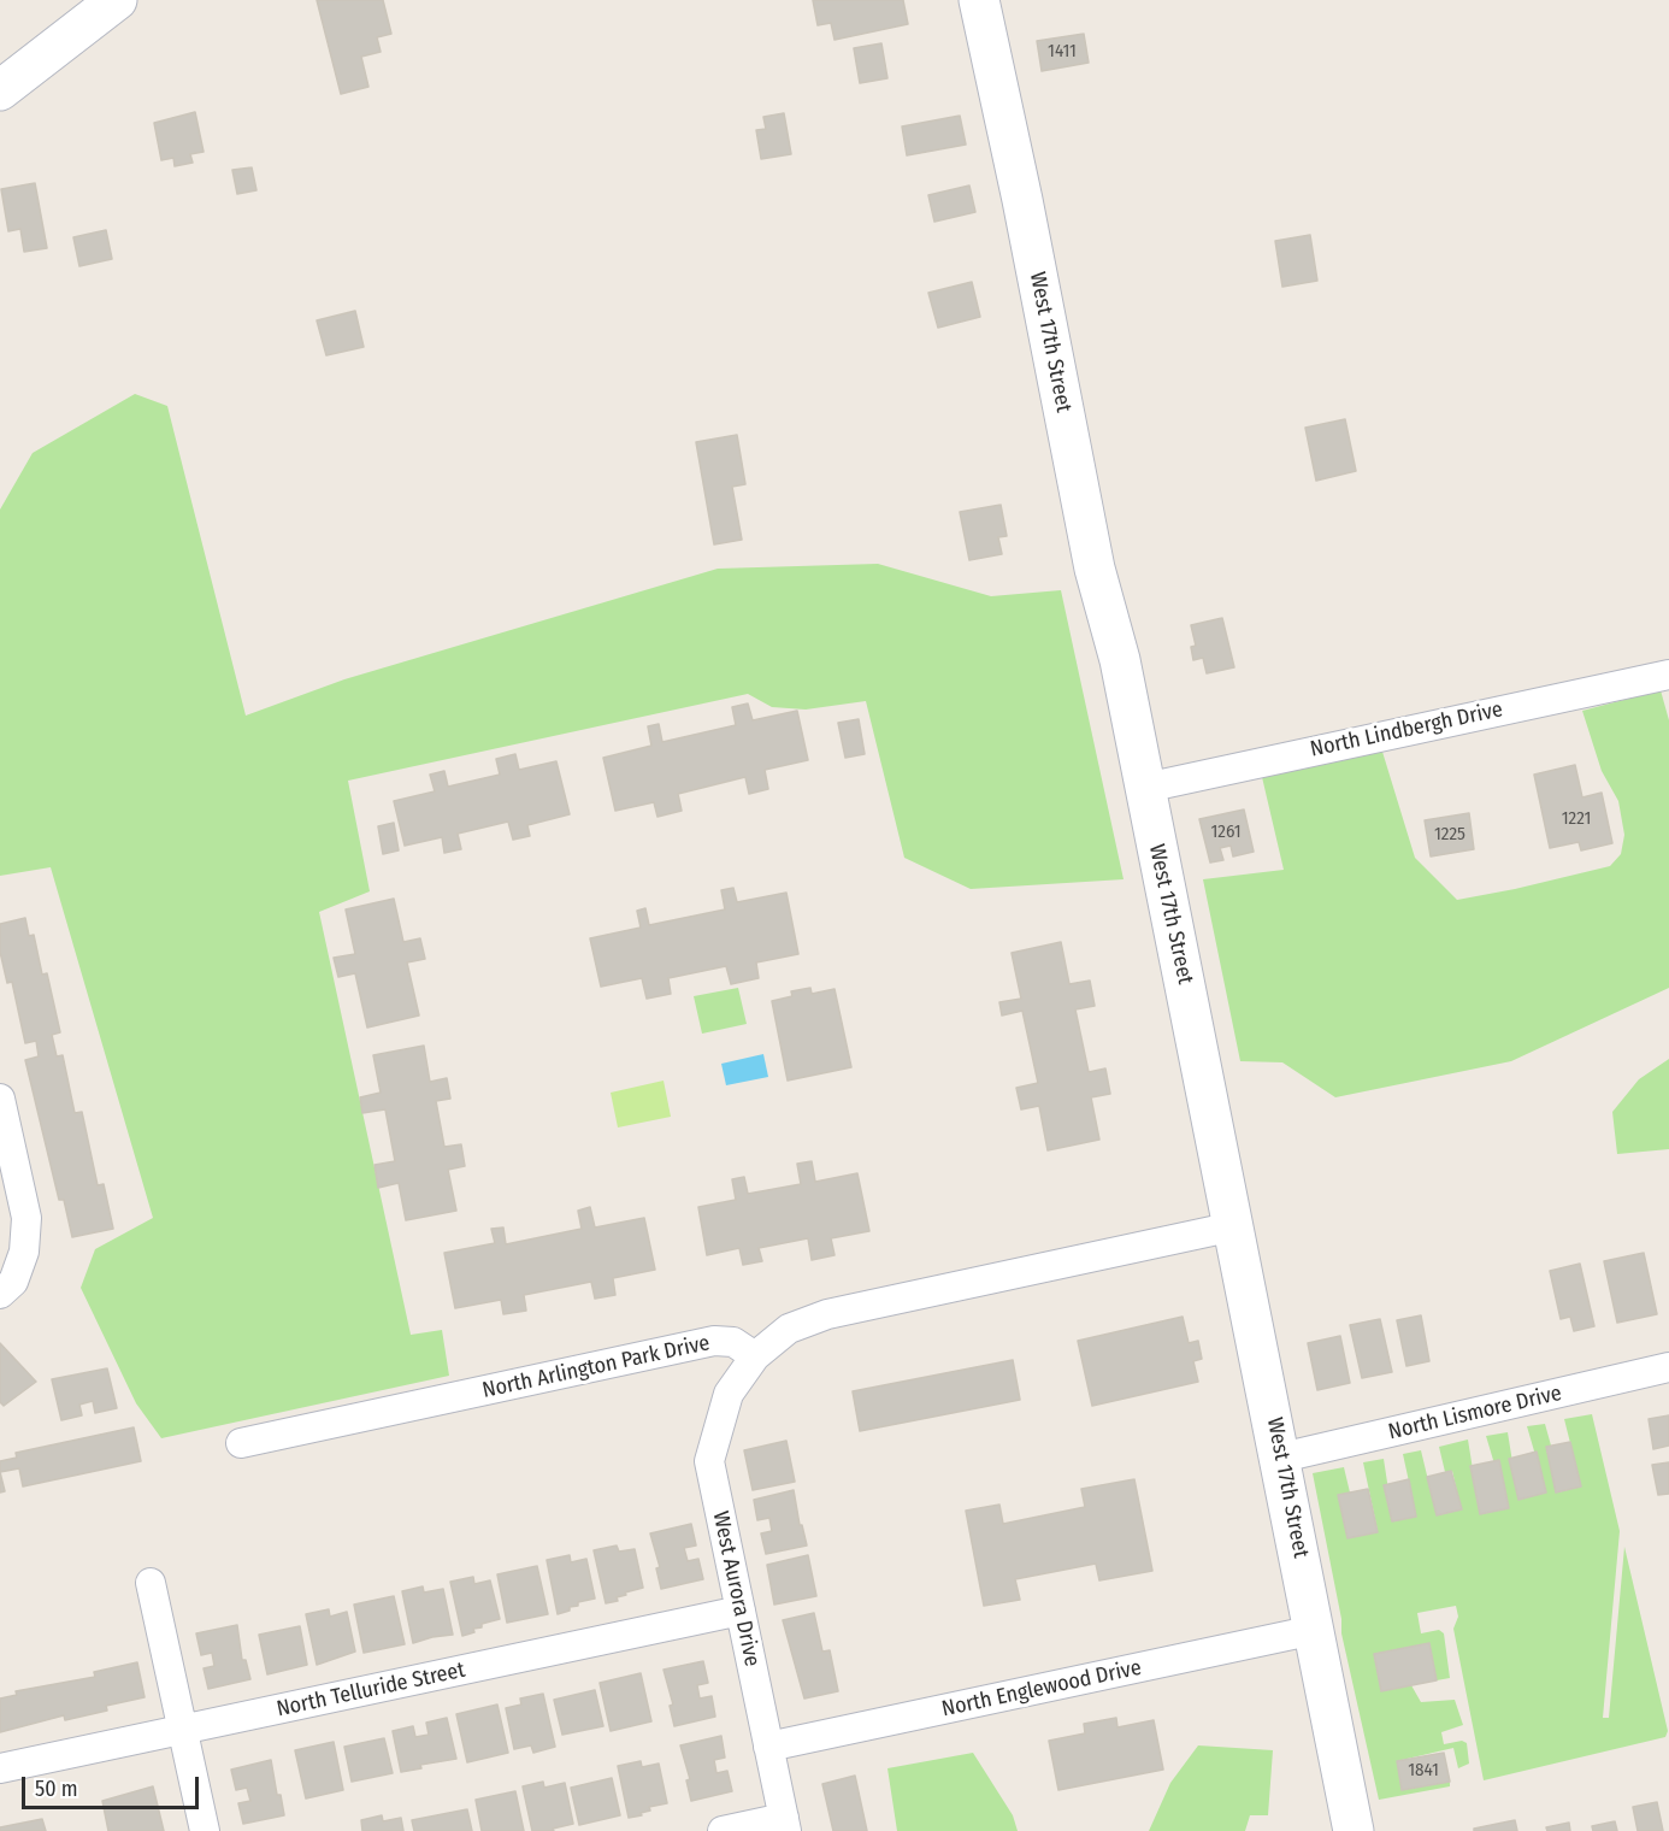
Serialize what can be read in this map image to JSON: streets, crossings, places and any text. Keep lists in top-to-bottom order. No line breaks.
{"streets":{"main road":["West 17th Street"],"street":["North Lindbergh Drive","North Arlington Park Drive","North Lismore Drive","West Aurora Drive","North Englewood Drive","North Telluride Street"]},"crossings":[["West 17th Street","North Lindbergh Drive"],["West 17th Street","North Lismore Drive"],["West 17th Street","North Englewood Drive"],["North Arlington Park Drive","West Aurora Drive"],["West Aurora Drive","North Englewood Drive"],["West Aurora Drive","North Telluride Street"]],"house_numbers":["1411","1221","1261","1225","1841"],"scale_bar":"50 m"}
